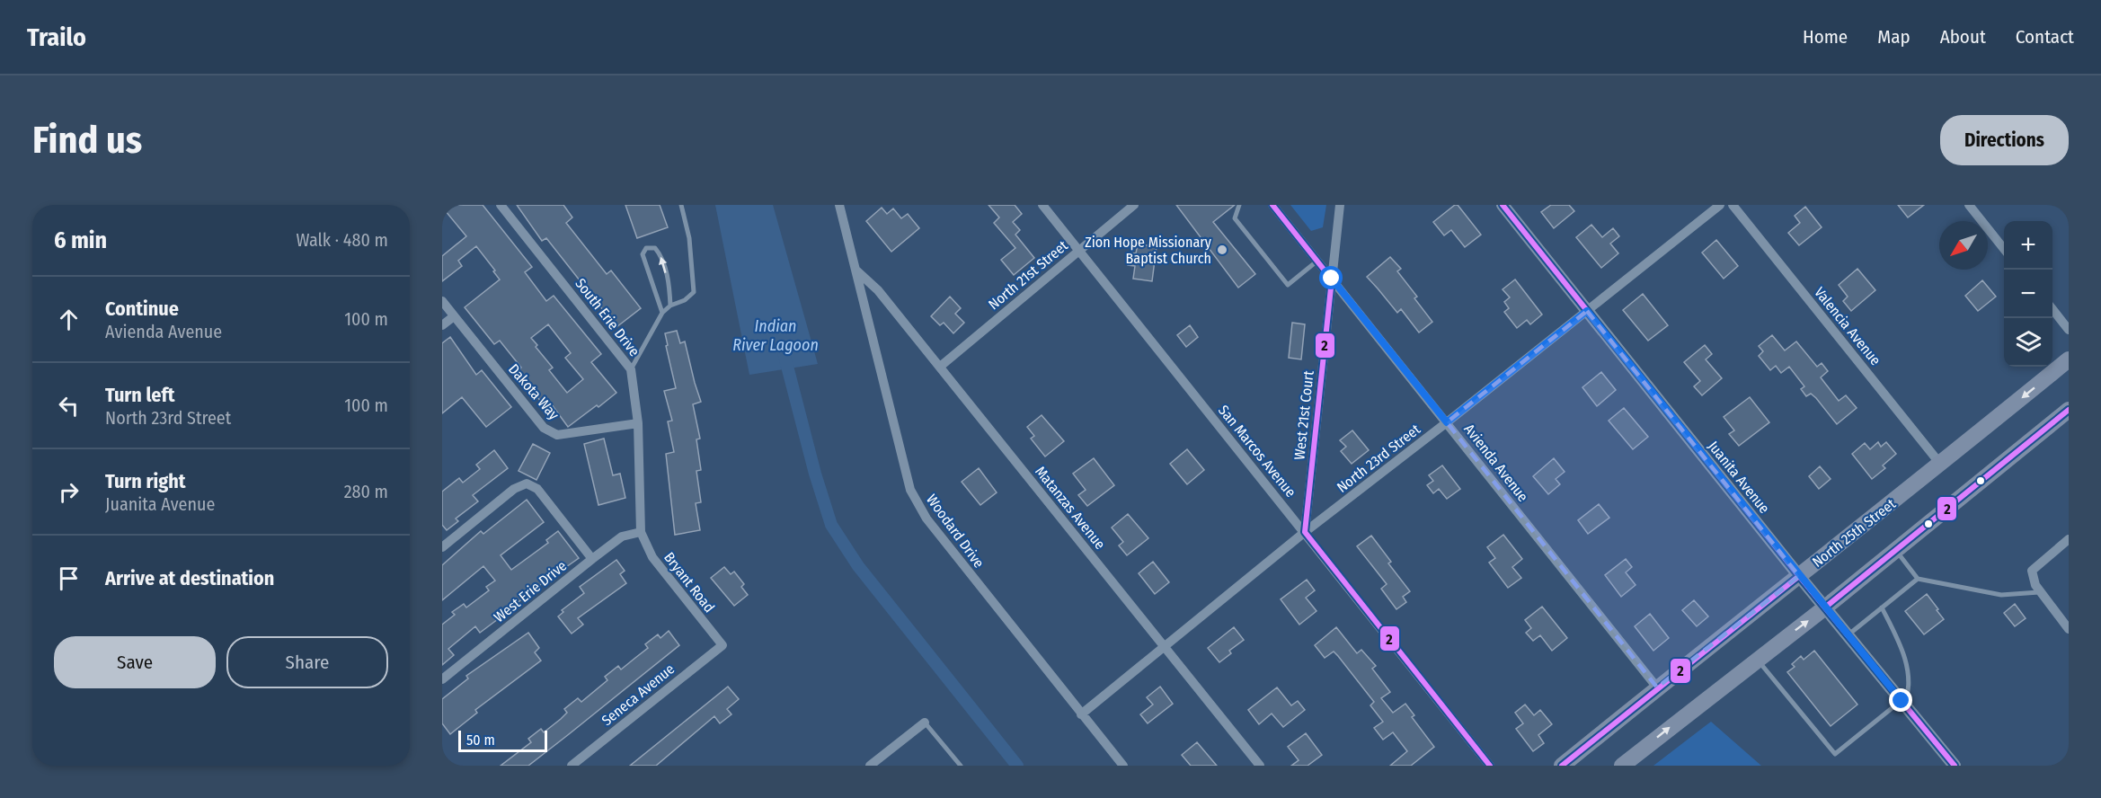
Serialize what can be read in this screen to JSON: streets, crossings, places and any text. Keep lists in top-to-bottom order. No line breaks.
{"streets":{"main road":["North 25th Street"],"street":["North 21st Street","South Erie Drive","Valencia Avenue","Dakota Way","West 21st Court","San Marcos Avenue","North 23rd Street","Avienda Avenue","Juanita Avenue","Matanzas Avenue","Woodard Drive","Bryant Road","West Erie Drive","Seneca Avenue"]},"crossings":[["North 21st Street","San Marcos Avenue"],["North 21st Street","Matanzas Avenue"],["South Erie Drive","Dakota Way"],["South Erie Drive","Bryant Road"],["South Erie Drive","West Erie Drive"],["Valencia Avenue","North 25th Street"],["West 21st Court","San Marcos Avenue"],["West 21st Court","North 23rd Street"],["West 21st Court","Avienda Avenue"],["San Marcos Avenue","North 23rd Street"],["North 23rd Street","Avienda Avenue"],["North 23rd Street","Juanita Avenue"],["North 23rd Street","Matanzas Avenue"],["North 23rd Street","Woodard Drive"],["Avienda Avenue","North 25th Street"],["Juanita Avenue","North 25th Street"],["Matanzas Avenue","Woodard Drive"],["Bryant Road","West Erie Drive"],["Bryant Road","Seneca Avenue"]],"water":["Indian River Lagoon"],"places":["Zion Hope Missionary Baptist Church"],"lines":["transit line 2"],"scale_bar":"50 m","north":"bottom left","page":{"header":"Trailo","nav":["Home","Map","About","Contact"],"buttons":["Directions",["Save","Share"]],"title":"Find us","heading":["6 min","Walk · 480 m"],"map_buttons":["+","−"],"list":[["Continue","Avienda Avenue","100 m"],["Turn left","North 23rd Street","100 m"],["Turn right","Juanita Avenue","280 m"],"Arrive at destination"],"scale":"50 m"}}
